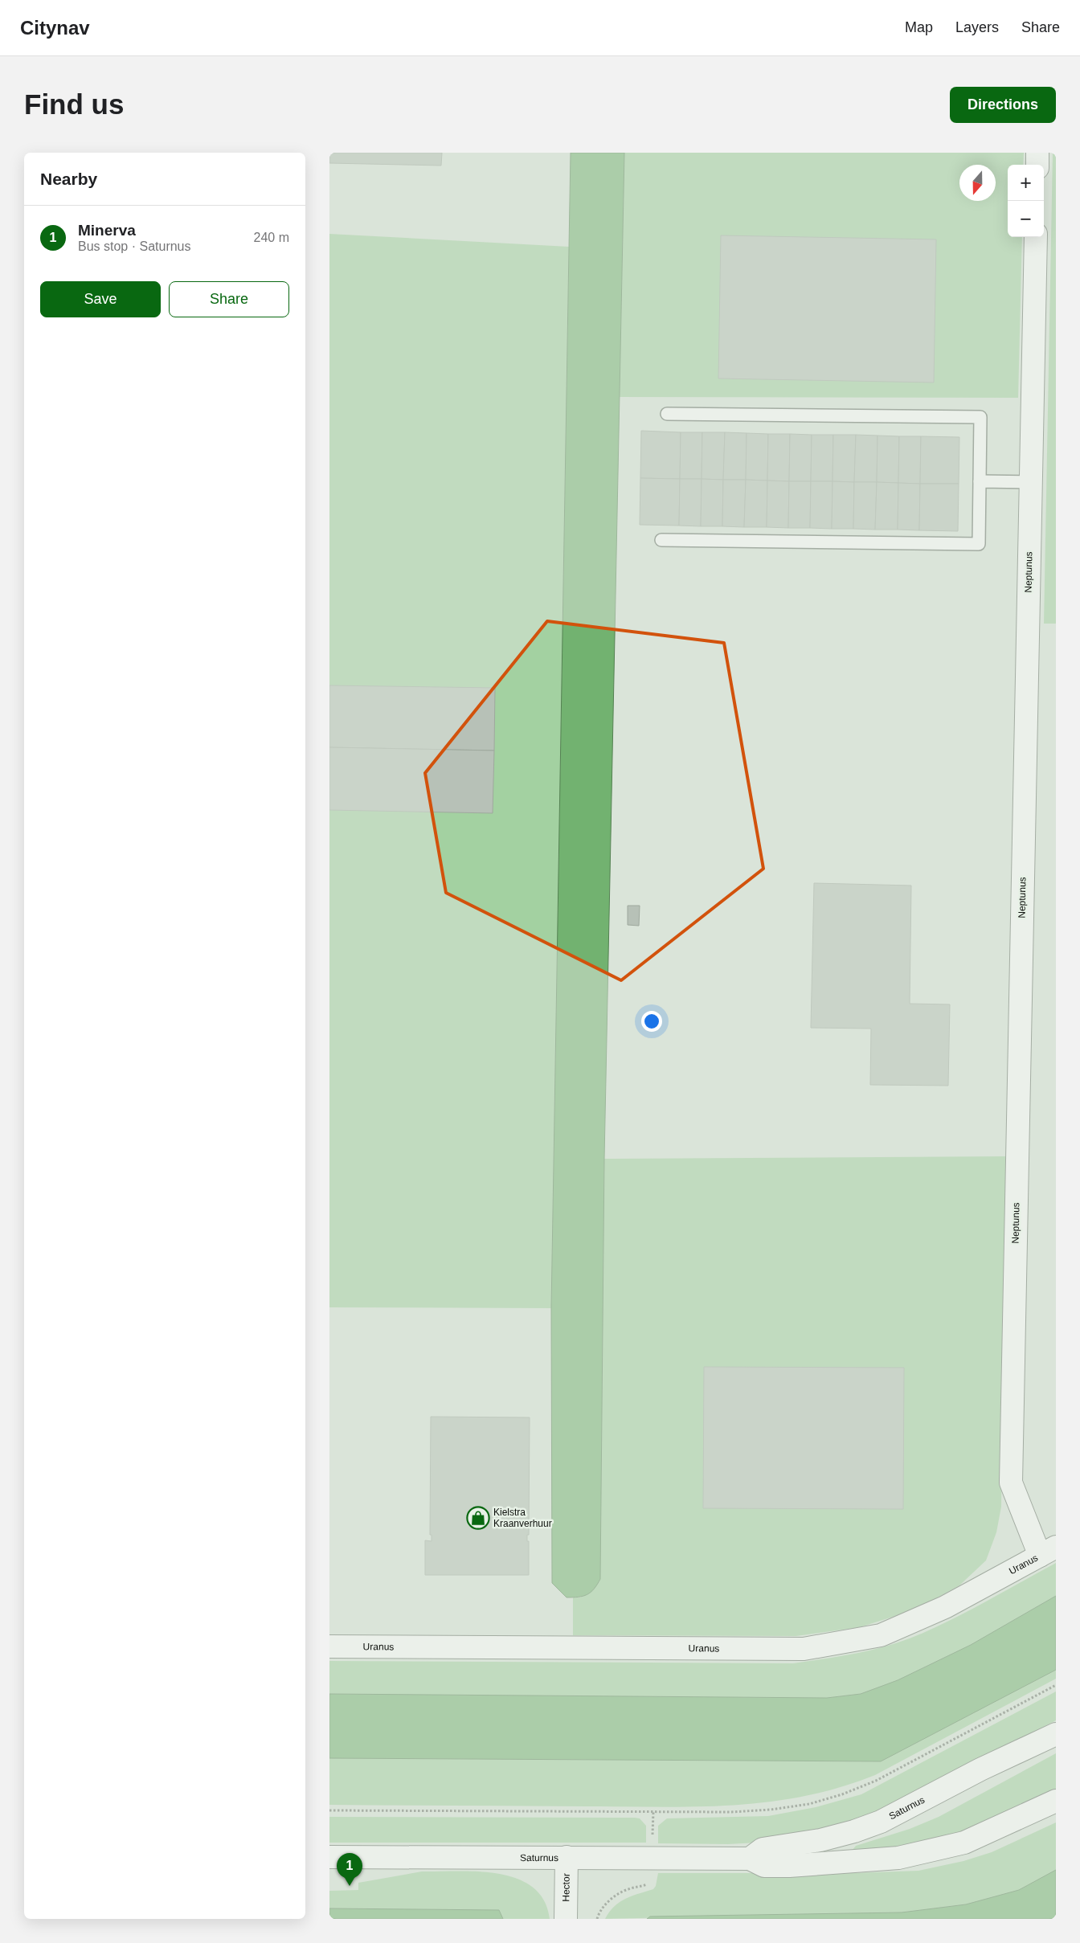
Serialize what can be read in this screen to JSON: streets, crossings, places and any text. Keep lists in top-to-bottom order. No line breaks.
{"streets":{"street":["Neptunus","Uranus","Saturnus","Hector"]},"crossings":[["Neptunus","Uranus"],["Saturnus","Hector"]],"places":{"shop":["Kielstra Kraanverhuur"]},"north":"bottom","page":{"header":"Citynav","nav":["Map","Layers","Share"],"buttons":["Directions",["Save","Share"]],"title":"Find us","heading":"Nearby","map_buttons":["+","−"],"list":[{"mark":"1","name":"Minerva","note":"Bus stop · Saturnus","value":"240 m"}],"pins":"1"}}
